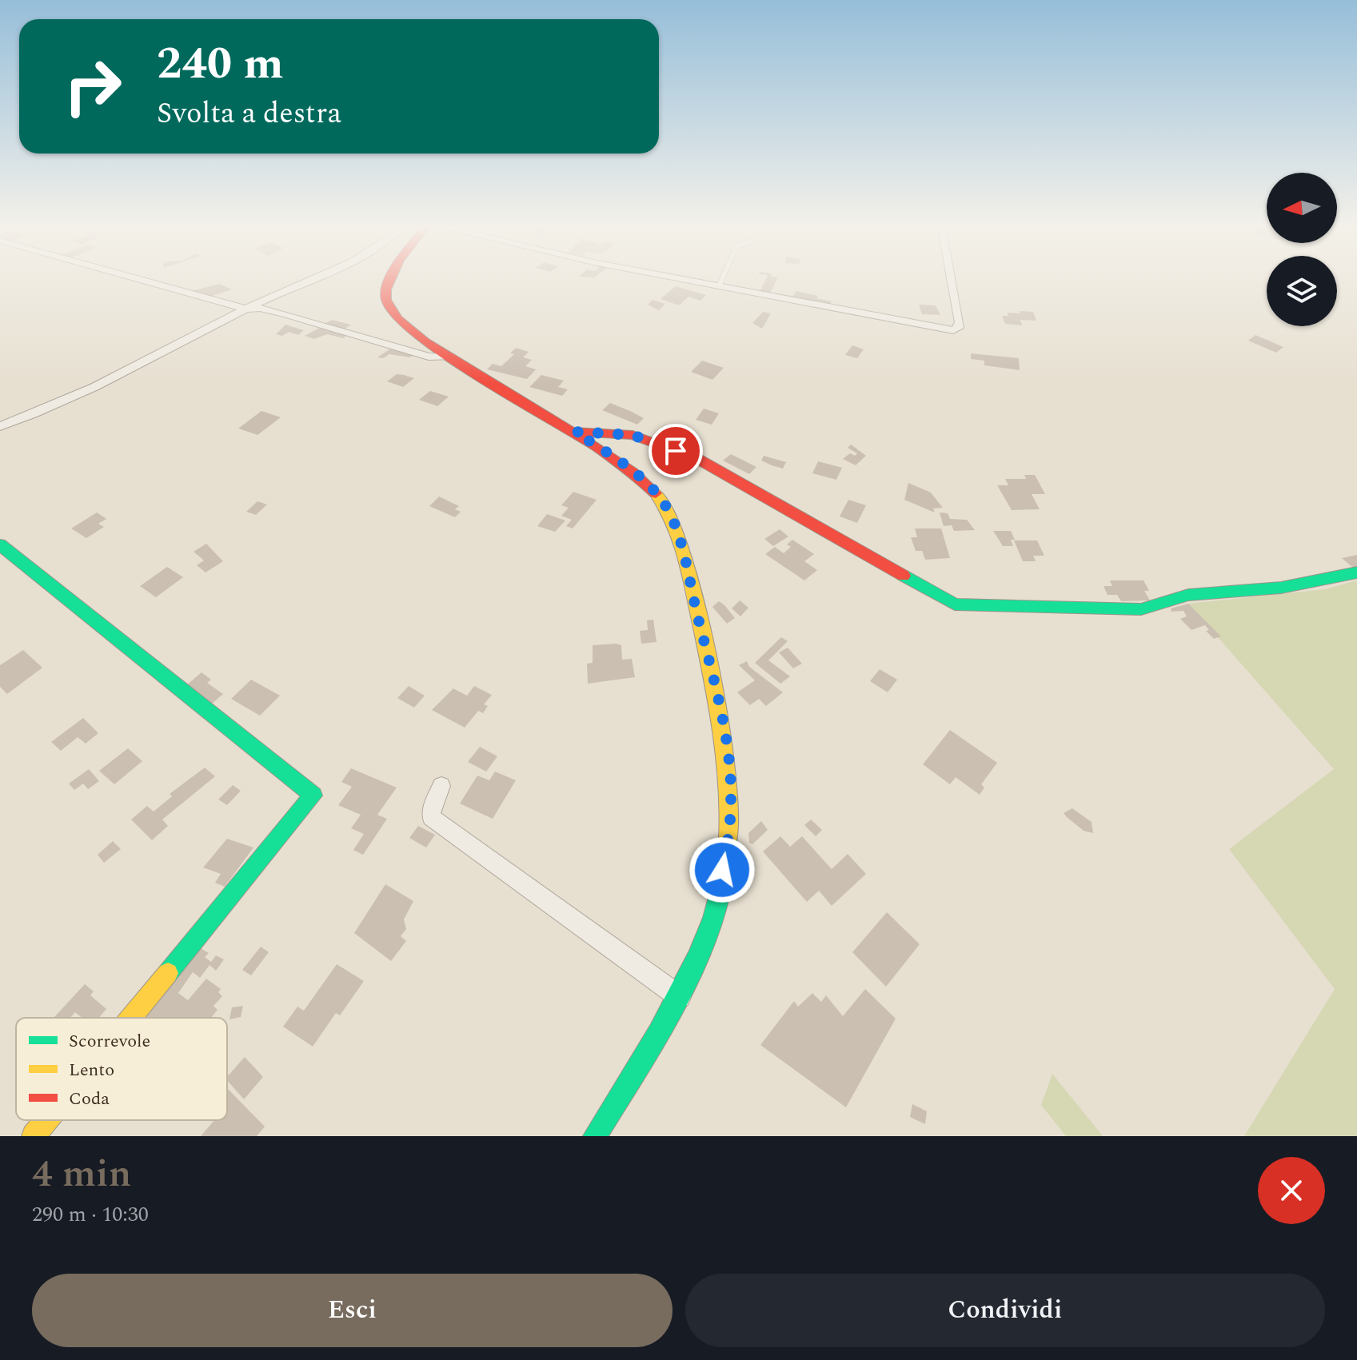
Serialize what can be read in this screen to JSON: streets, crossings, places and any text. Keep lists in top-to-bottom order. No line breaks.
{"legend":["Scorrevole","Lento","Coda"],"north":"left","page":{"turn":["240 m","Svolta a destra"],"heading":["4 min","290 m · 10:30"],"buttons":["Esci","Condividi"]}}
